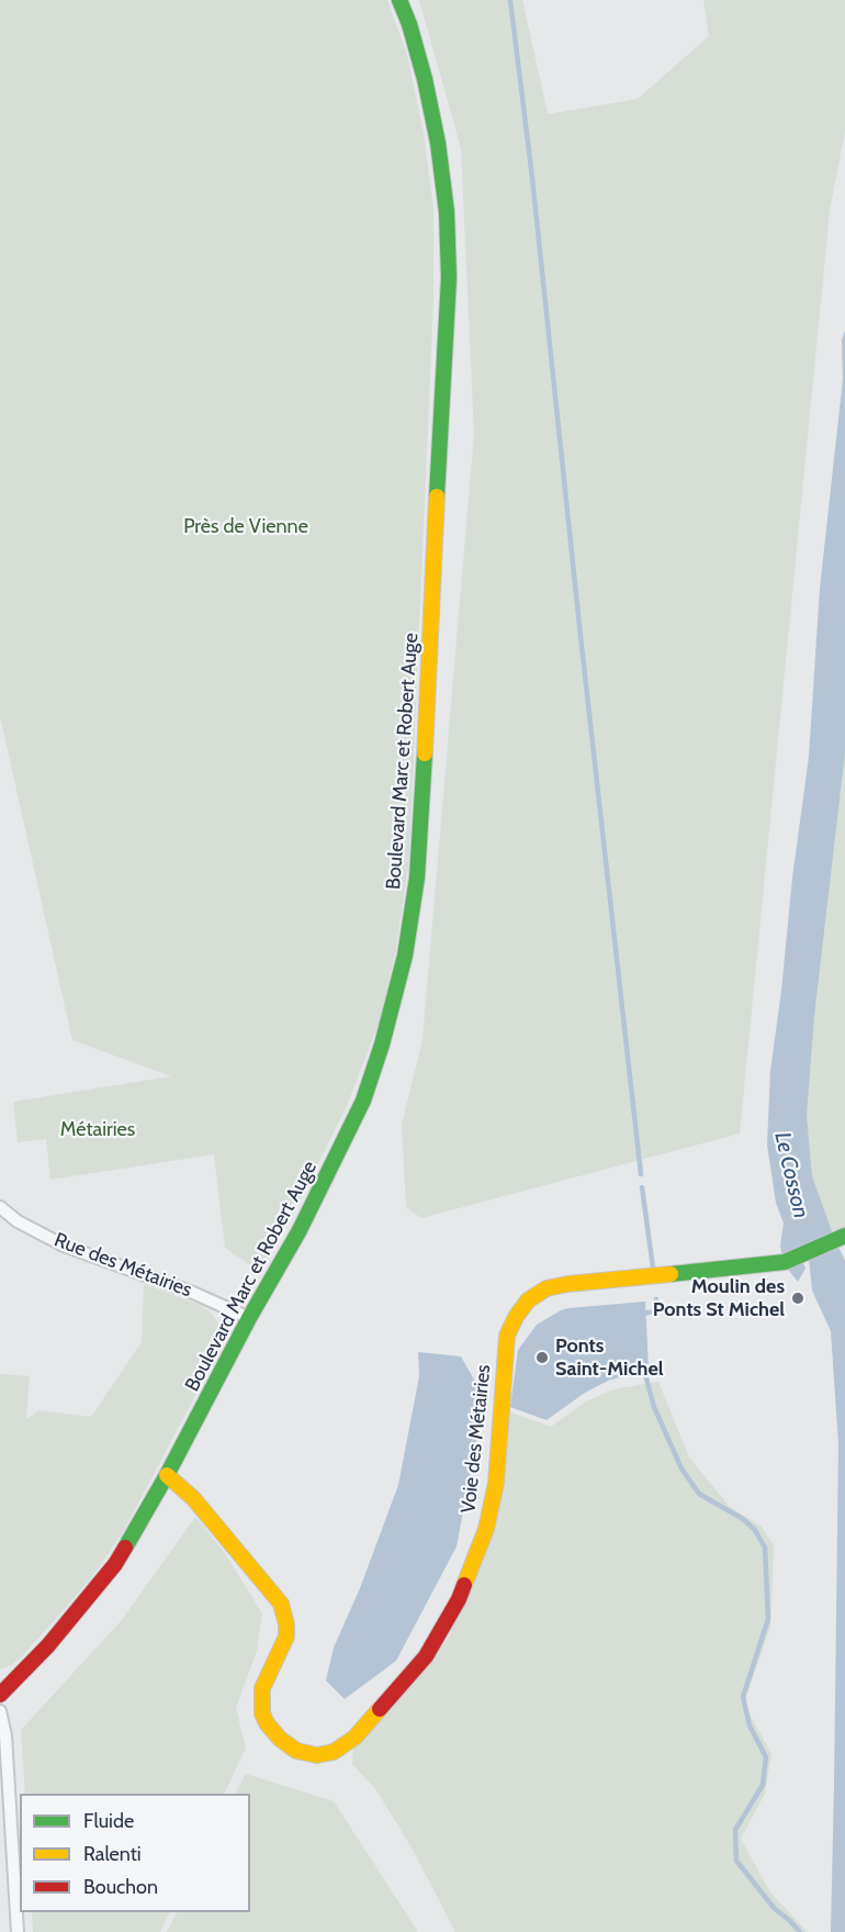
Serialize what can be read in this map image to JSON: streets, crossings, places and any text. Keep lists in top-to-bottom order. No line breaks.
{"streets":{"main road":["Boulevard Marc et Robert Auge","Voie des Métairies"],"street":["Rue des Métairies"]},"crossings":[["Boulevard Marc et Robert Auge","Rue des Métairies"],["Boulevard Marc et Robert Auge","Voie des Métairies"]],"water":["Le Cosson"],"parks":["Près de Vienne","Métairies"],"places":["Moulin des Ponts St Michel","Ponts Saint-Michel"],"legend":["Fluide","Ralenti","Bouchon"]}
